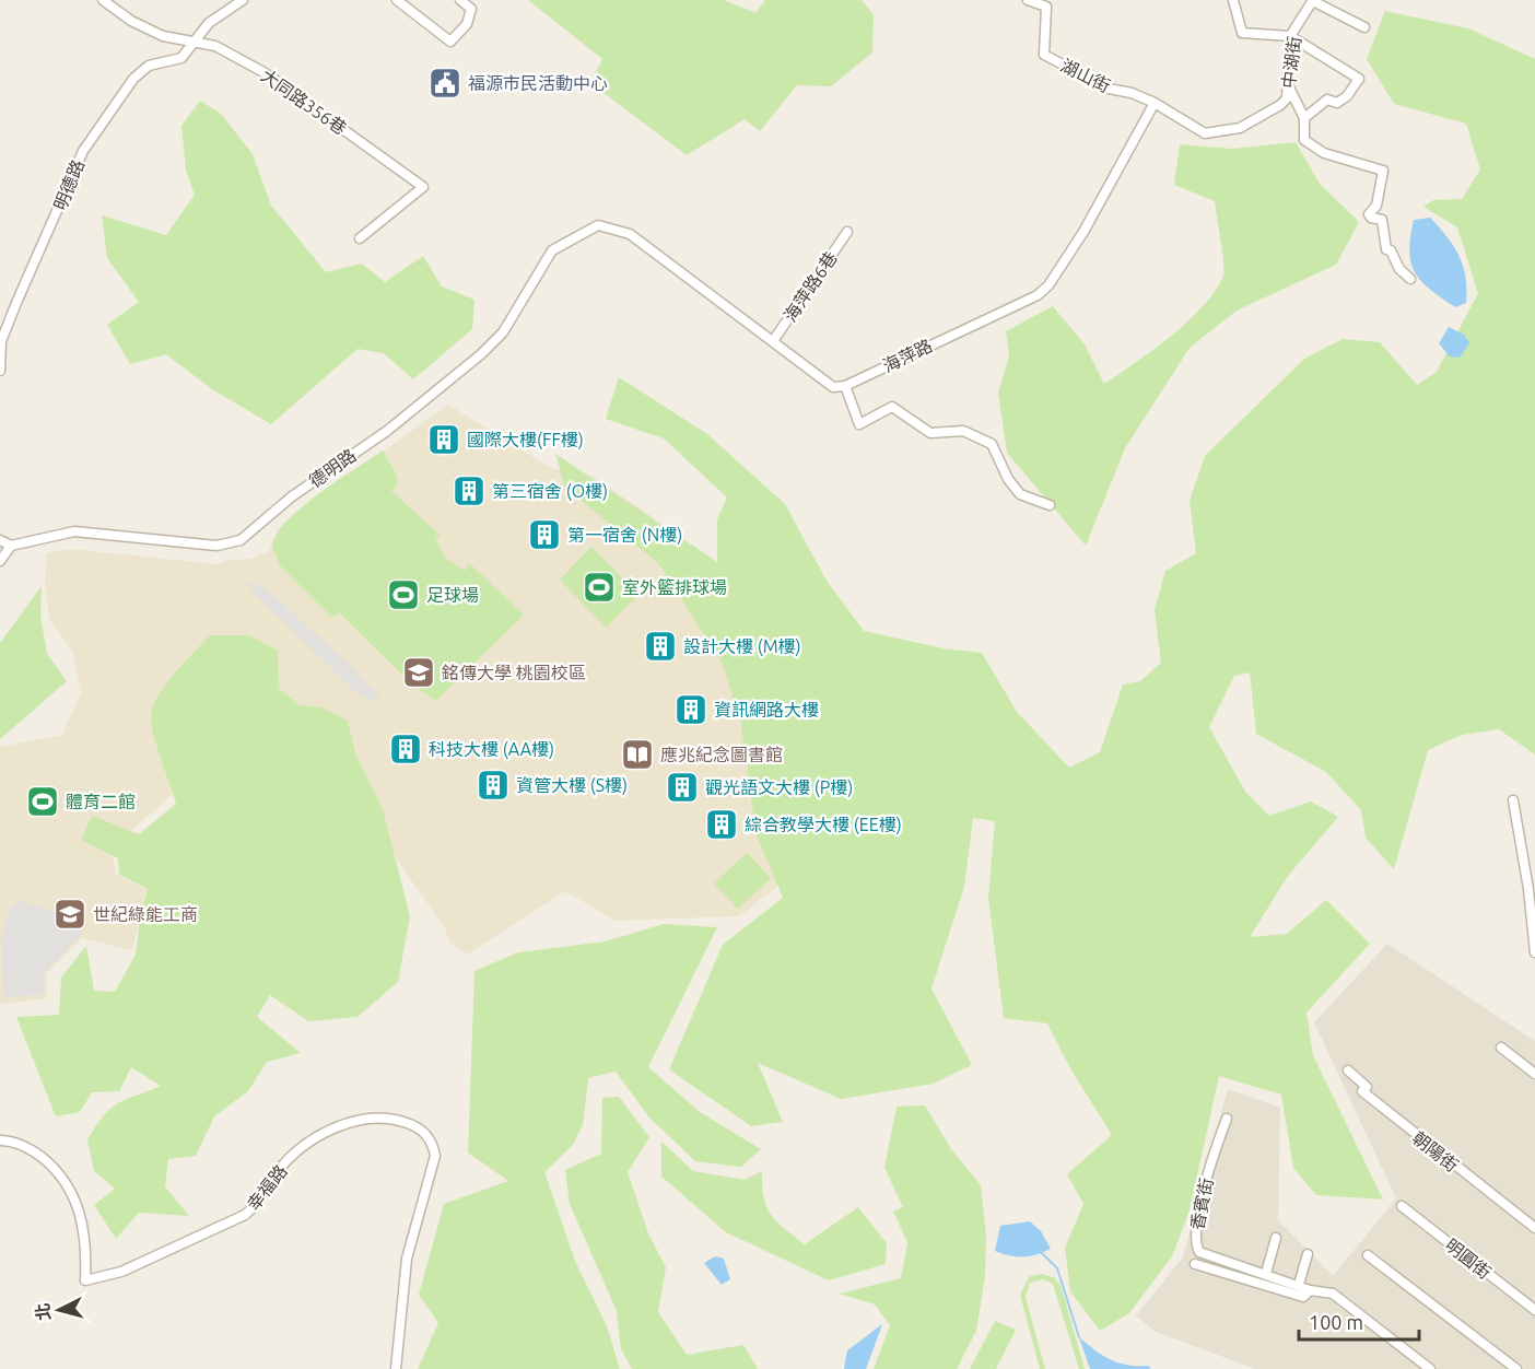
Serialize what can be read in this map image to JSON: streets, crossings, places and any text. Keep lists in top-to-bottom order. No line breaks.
{"streets":{"street":["中湖街","湖山街","大同路356巷","明德路","海萍路6巷","海萍路","德明路","朝陽街","幸福路","香賓街","明圓街"]},"crossings":[["中湖街","湖山街"],["中湖街","海萍路"],["湖山街","海萍路"],["大同路356巷","明德路"],["海萍路6巷","德明路"]],"places":{"public building":["福源市民活動中心"],"building":["國際大樓(FF樓)","第三宿舍 (O樓)","第一宿舍 (N樓)","設計大樓 (M樓)","資訊網路大樓","科技大樓 (AA樓)","資管大樓 (S樓)","觀光語文大樓 (P樓)","綜合教學大樓 (EE樓)"],"sports":["室外籃排球場","足球場","體育二館"],"school or university":["銘傳大學 桃園校區","世紀綠能工商"],"library":["應兆紀念圖書館"]},"scale_bar":"100 m","north":"left"}
